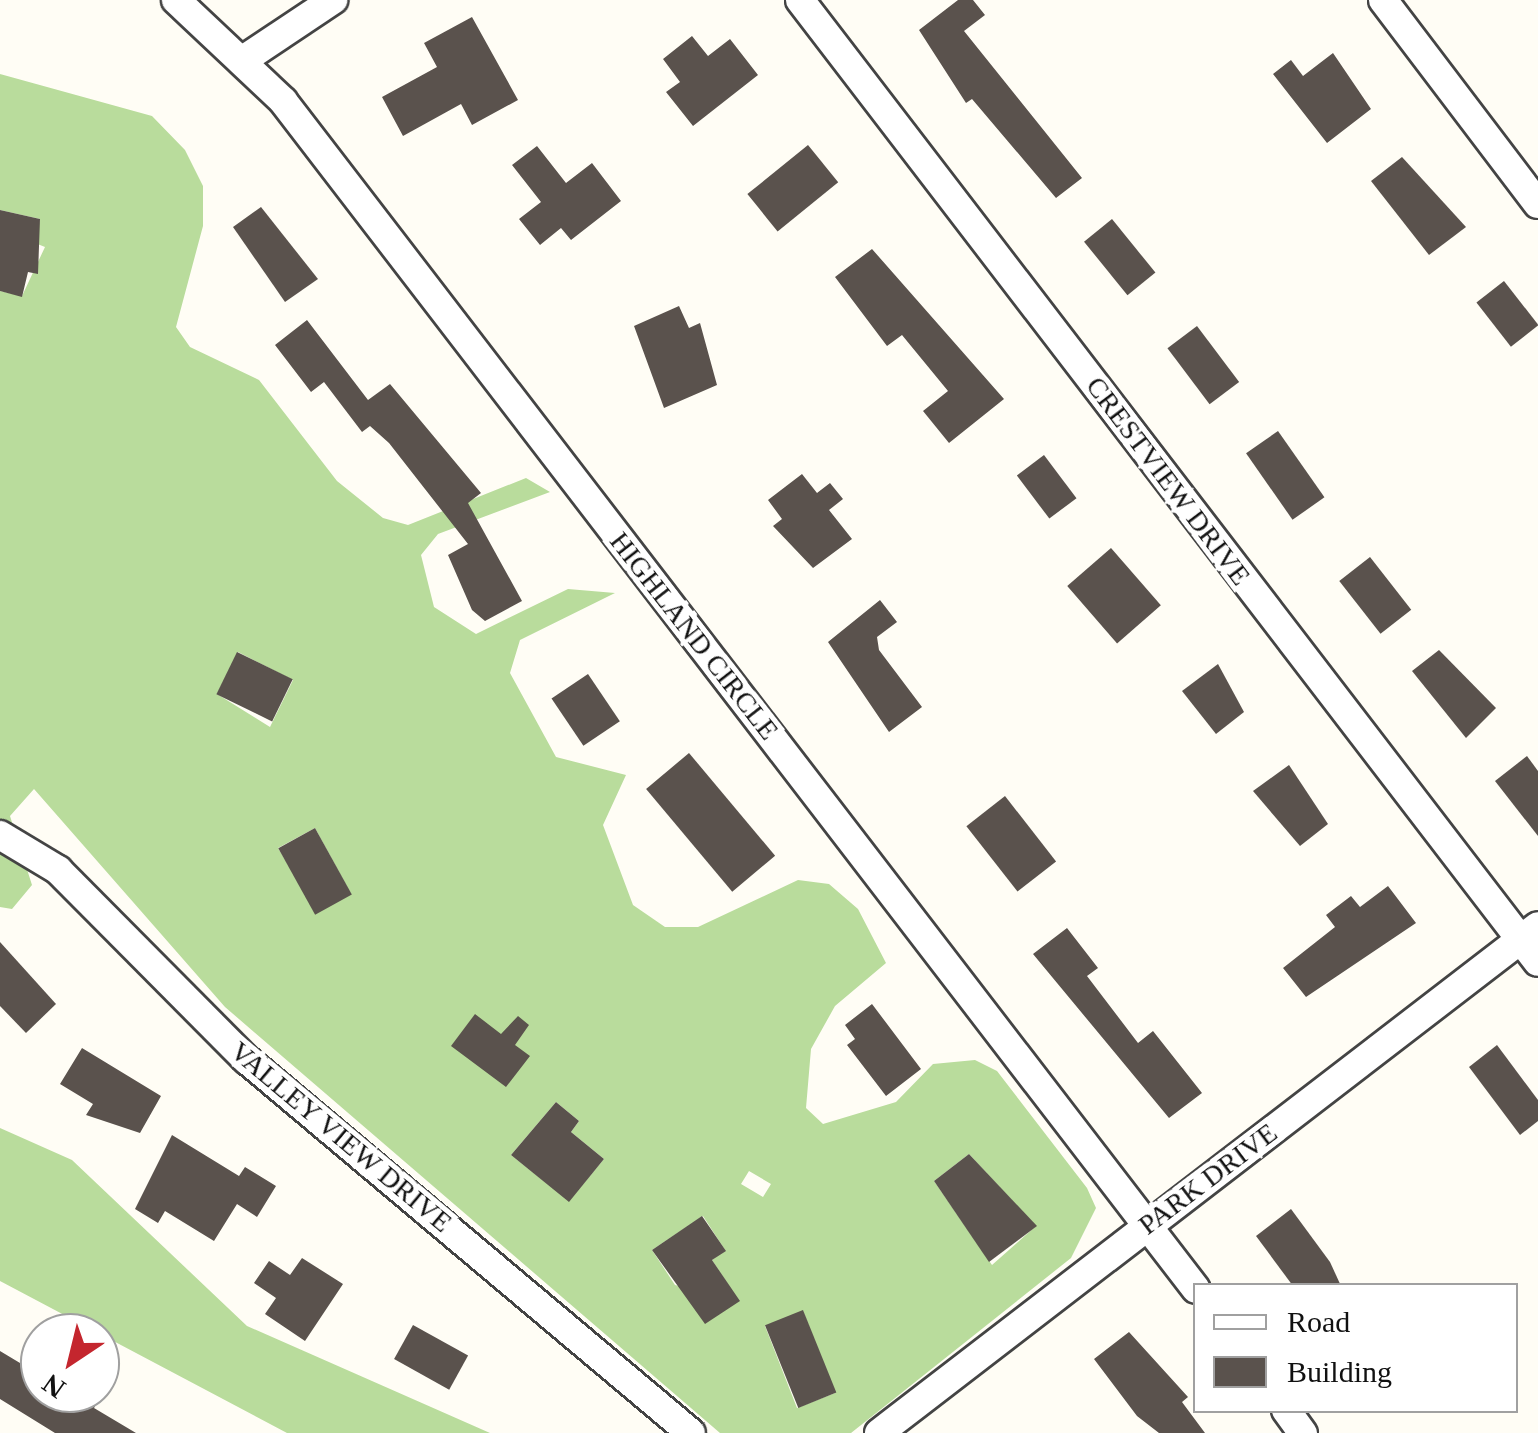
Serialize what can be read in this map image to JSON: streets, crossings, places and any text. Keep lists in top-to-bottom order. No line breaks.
{"streets":{"street":["CRESTVIEW DRIVE","HIGHLAND CIRCLE","VALLEY VIEW DRIVE","PARK DRIVE"]},"crossings":[["CRESTVIEW DRIVE","PARK DRIVE"],["HIGHLAND CIRCLE","PARK DRIVE"]],"legend":["Road","Building"],"north":"bottom left"}
